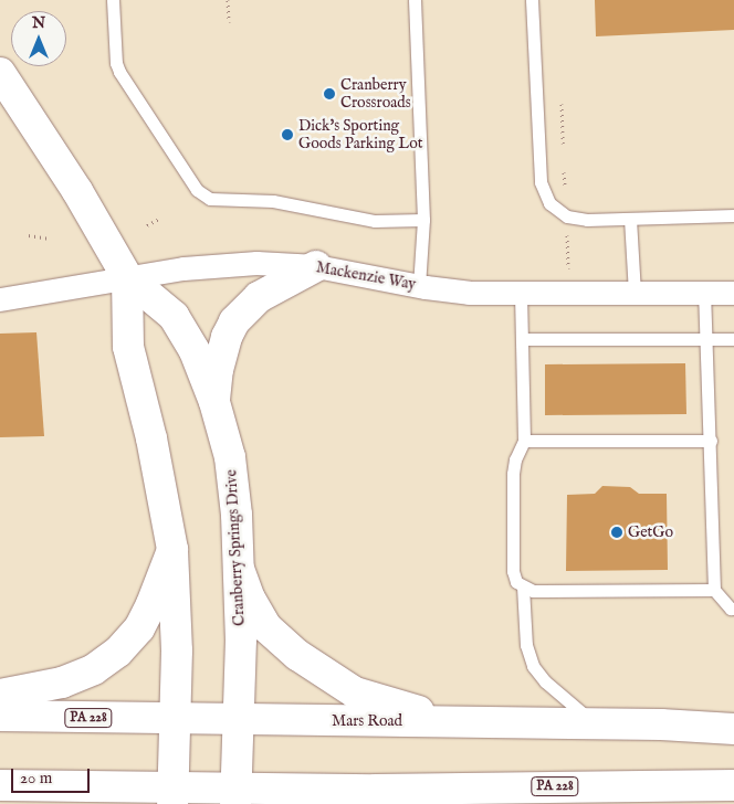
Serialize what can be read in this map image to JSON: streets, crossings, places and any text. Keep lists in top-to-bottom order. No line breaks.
{"streets":{"main road":["Cranberry Springs Drive","PA 228","Mars Road"],"street":["Mackenzie Way"]},"crossings":[["Mackenzie Way","Cranberry Springs Drive"],["Cranberry Springs Drive","PA 228"],["Cranberry Springs Drive","Mars Road"]],"places":["Cranberry Crossroads","Dick's Sporting Goods Parking Lot","GetGo"],"scale_bar":"20 m","north":"top"}
